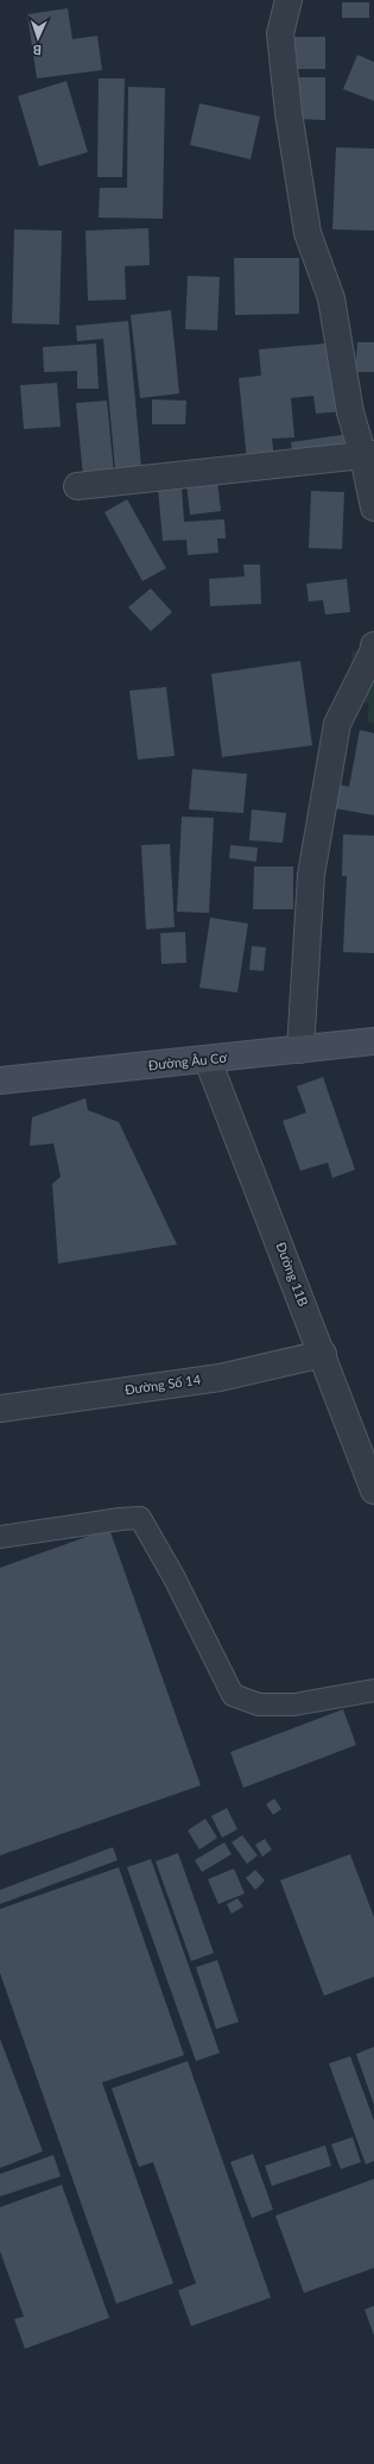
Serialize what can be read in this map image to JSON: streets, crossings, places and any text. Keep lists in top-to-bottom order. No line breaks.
{"streets":{"main road":["Đường Âu Cơ"],"street":["Đường 11B","Đường Số 14"]},"crossings":[["Đường Âu Cơ","Đường 11B"],["Đường 11B","Đường Số 14"]],"north":"bottom"}
